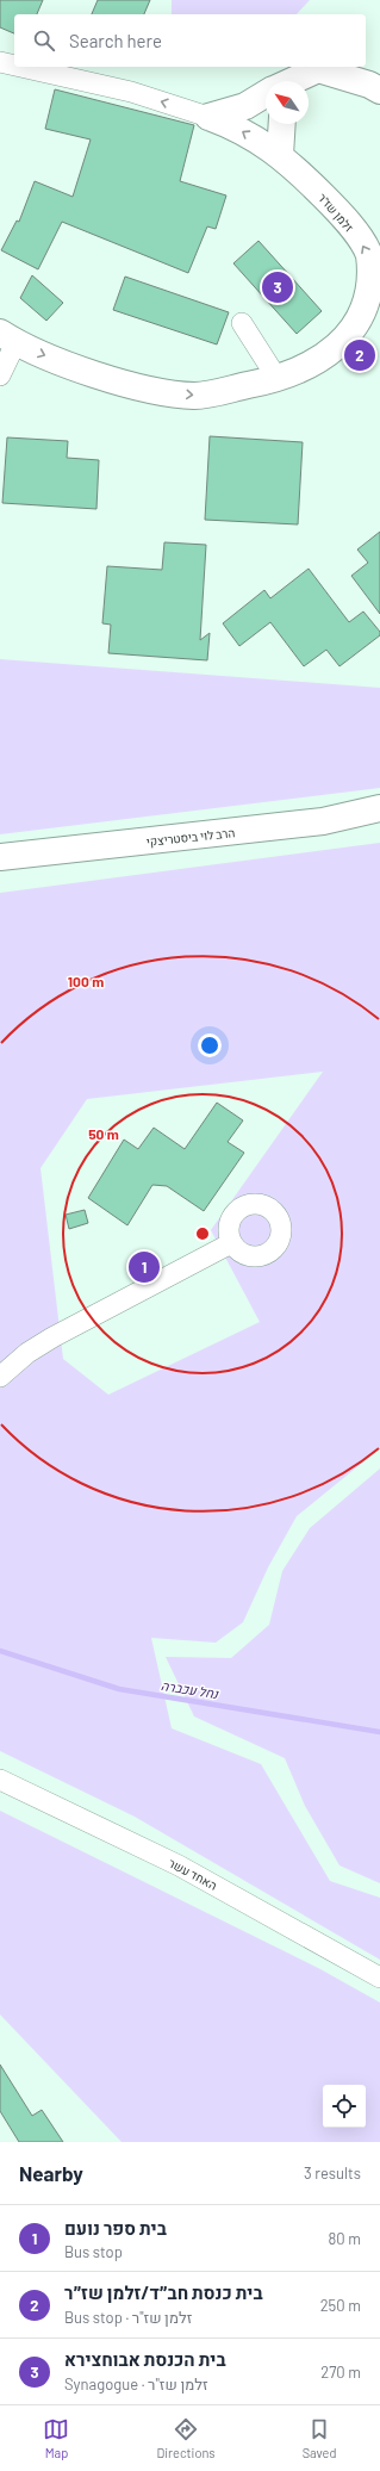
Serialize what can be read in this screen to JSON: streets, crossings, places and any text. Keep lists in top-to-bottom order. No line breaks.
{"streets":{"street":["זלמן שז\"ר","הרב לוי ביסטריצקי","האחד עשר"]},"water":["נחל עכברה"],"north":"top left","page":{"search":"Search here","pins":["3","2","1"],"heading":["Nearby","3 results"],"list":[{"mark":"1","name":"בית ספר נועם","note":"Bus stop","value":"80 m"},{"mark":"2","name":"בית כנסת חב״ד/זלמן שז״ר","note":"Bus stop · זלמן שז\"ר","value":"250 m"},{"mark":"3","name":"בית הכנסת אבוחצירא","note":"Synagogue · זלמן שז\"ר","value":"270 m"}],"nav":["Map","Directions","Saved"]},"rings":["100 m","50 m"]}
